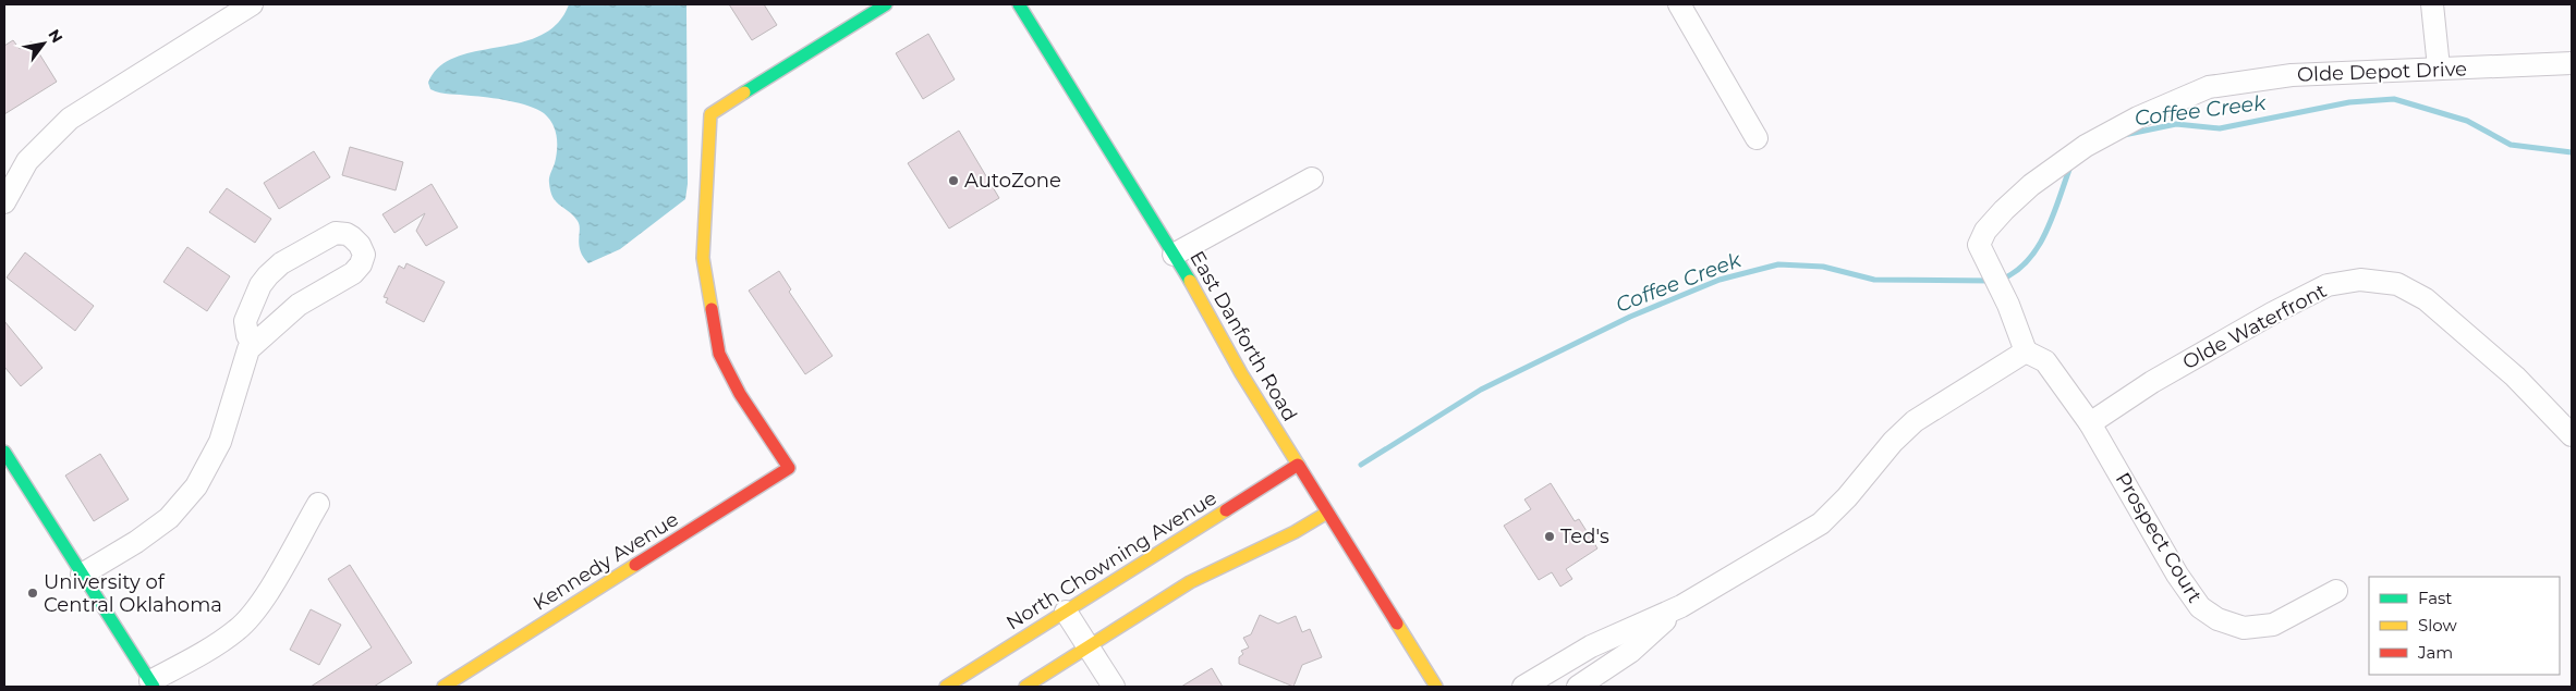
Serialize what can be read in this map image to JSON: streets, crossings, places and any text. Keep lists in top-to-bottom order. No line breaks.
{"streets":{"street":["Olde Depot Drive","Olde Waterfront","East Danforth Road","Prospect Court","North Chowning Avenue","Kennedy Avenue"]},"crossings":[["Olde Depot Drive","Prospect Court"],["Olde Waterfront","Prospect Court"],["East Danforth Road","North Chowning Avenue"]],"water":["Coffee Creek"],"places":["AutoZone","Ted's","University of Central Oklahoma"],"legend":["Fast","Slow","Jam"],"north":"top right"}
